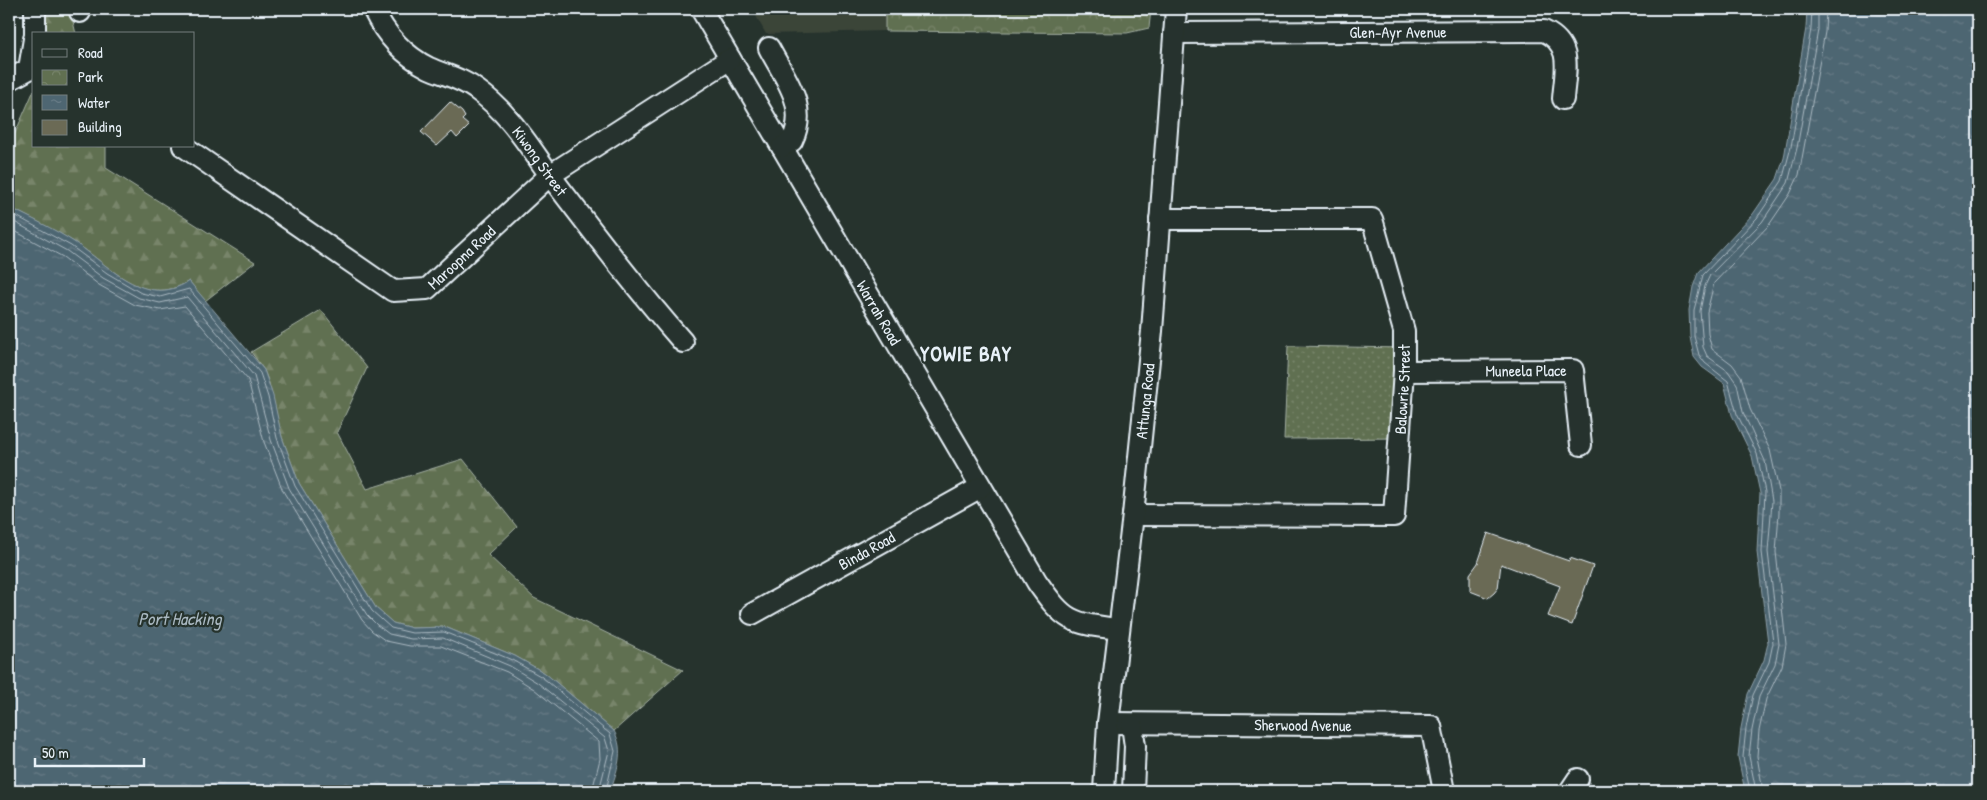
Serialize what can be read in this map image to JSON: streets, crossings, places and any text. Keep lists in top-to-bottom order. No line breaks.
{"streets":{"street":["Glen-Ayr Avenue","Kiwong Street","Maroopna Road","Warrah Road","Muneela Place","Balowrie Street","Attunga Road","Binda Road","Sherwood Avenue"]},"crossings":[["Glen-Ayr Avenue","Attunga Road"],["Kiwong Street","Maroopna Road"],["Maroopna Road","Warrah Road"],["Warrah Road","Attunga Road"],["Warrah Road","Binda Road"],["Muneela Place","Balowrie Street"],["Balowrie Street","Attunga Road"],["Attunga Road","Sherwood Avenue"]],"districts":["YOWIE BAY"],"water":["Port Hacking"],"legend":["Road","Park","Water","Building"],"scale_bar":"50 m"}
